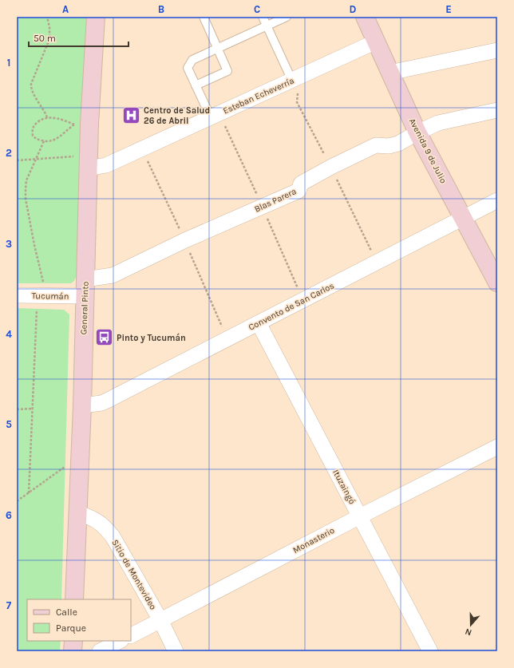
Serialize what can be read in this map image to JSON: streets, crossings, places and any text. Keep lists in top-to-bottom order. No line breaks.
{"streets":{"main road":["Avenida 9 de Julio","General Pinto"],"street":["Esteban Echeverría","Blas Parera","Tucumán","Convento de San Carlos","Ituzaingó","Monasterio","Sitio de Montevideo"]},"crossings":[["Esteban Echeverría","Avenida 9 de Julio"],["Esteban Echeverría","General Pinto"],["Avenida 9 de Julio","Blas Parera"],["Avenida 9 de Julio","Convento de San Carlos"],["Blas Parera","Tucumán"],["Blas Parera","General Pinto"],["Tucumán","General Pinto"],["Convento de San Carlos","General Pinto"],["Convento de San Carlos","Ituzaingó"],["General Pinto","Sitio de Montevideo"],["Ituzaingó","Monasterio"],["Monasterio","Sitio de Montevideo"]],"places":{"hospital":["Centro de Salud 26 de Abril"],"bus stop":["Pinto y Tucumán"]},"legend":["Calle","Parque"],"scale_bar":"50 m","north":"bottom","grid":{"columns":["A","B","C","D","E"],"rows":["1","2","3","4","5","6","7"]}}
